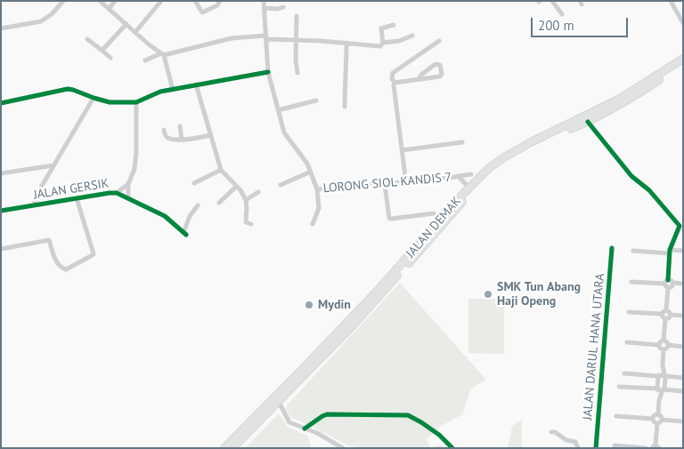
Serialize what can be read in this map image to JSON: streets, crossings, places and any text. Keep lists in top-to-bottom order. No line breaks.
{"streets":{"highway":["JALAN DEMAK"],"street":["LORONG SIOL KANDIS 7","JALAN GERSIK","JALAN DARUL HANA UTARA"]},"crossings":[["LORONG SIOL KANDIS 7","JALAN DEMAK"]],"places":["SMK Tun Abang Haji Openg","Mydin"],"scale_bar":"200 m"}
